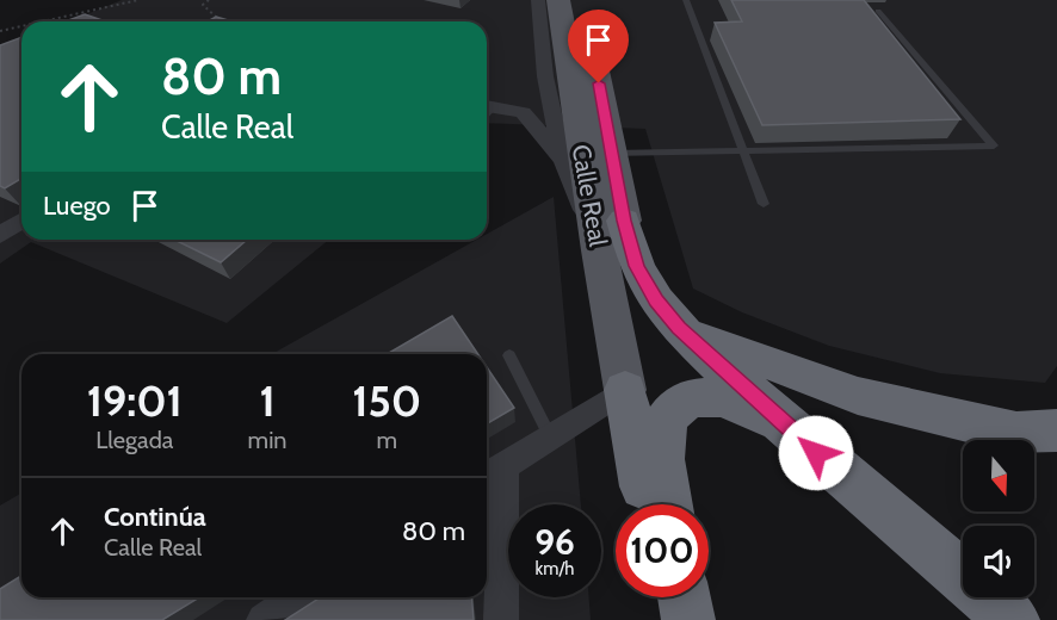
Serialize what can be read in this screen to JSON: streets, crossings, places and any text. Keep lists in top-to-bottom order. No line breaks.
{"streets":{"main road":["Calle Real"]},"north":"bottom","page":{"turn":["80 m","Calle Real"],"then":"Luego","eta":["19:01","Llegada","1","min","150","m"],"list":[{"name":"Continúa","note":"Calle Real","value":"80 m"}],"speed":"96 km/h","limit":"100"}}
